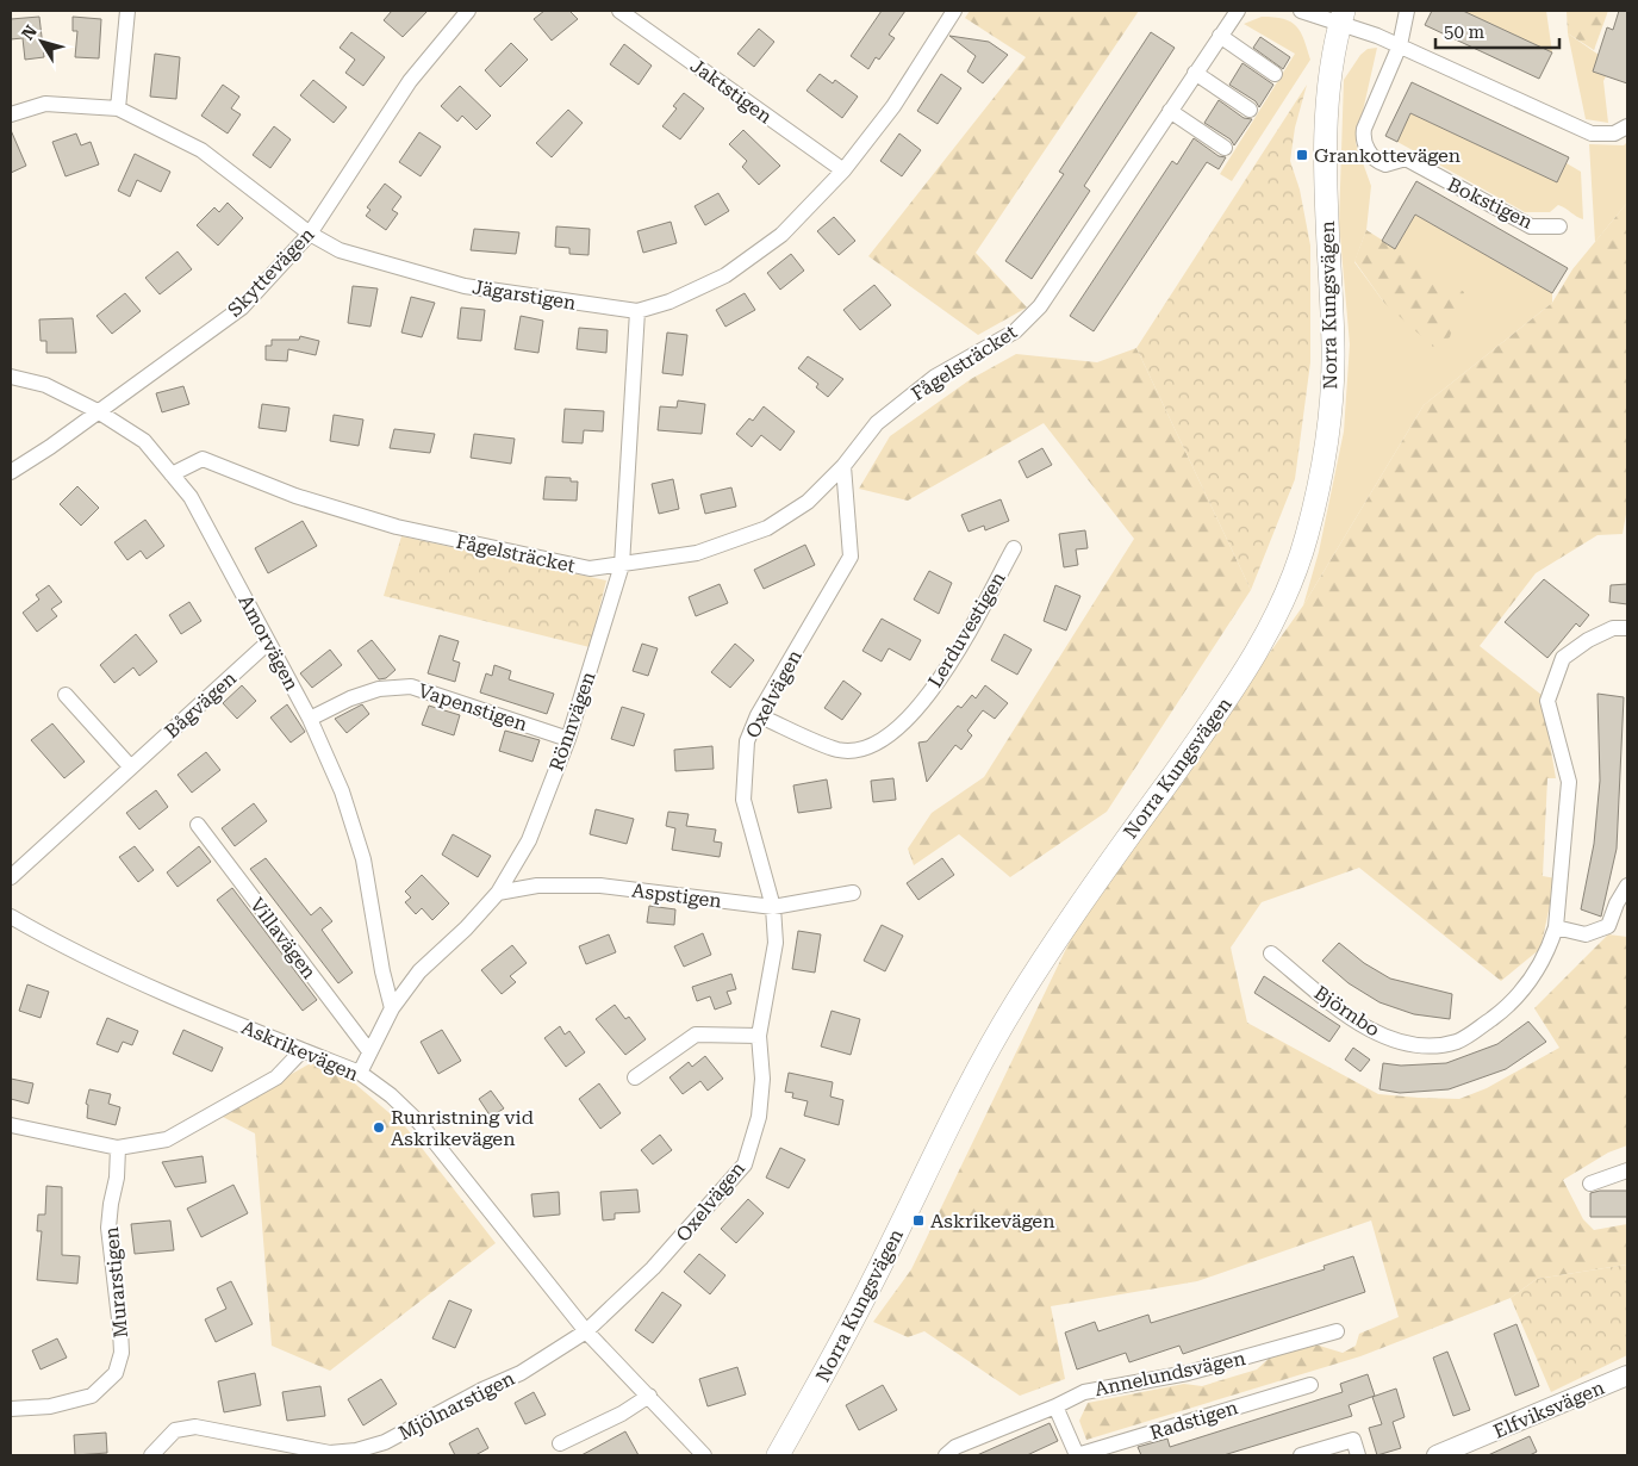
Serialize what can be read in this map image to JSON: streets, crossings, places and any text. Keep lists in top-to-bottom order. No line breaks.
{"streets":{"main road":["Norra Kungsvägen"],"street":["Jaktstigen","Bokstigen","Skyttevägen","Jägarstigen","Fågelsträcket","Lerduvestigen","Amorvägen","Oxelvägen","Bågvägen","Vapenstigen","Rönnvägen","Aspstigen","Villavägen","Björnbo","Askrikevägen","Murarstigen","Annelundsvägen","Mjölnarstigen","Elfviksvägen","Radstigen"]},"crossings":[["Jaktstigen","Jägarstigen"],["Skyttevägen","Jägarstigen"],["Skyttevägen","Amorvägen"],["Jägarstigen","Rönnvägen"],["Fågelsträcket","Amorvägen"],["Fågelsträcket","Oxelvägen"],["Fågelsträcket","Rönnvägen"],["Lerduvestigen","Oxelvägen"],["Amorvägen","Bågvägen"],["Amorvägen","Vapenstigen"],["Amorvägen","Rönnvägen"],["Oxelvägen","Aspstigen"],["Oxelvägen","Askrikevägen"],["Oxelvägen","Mjölnarstigen"],["Vapenstigen","Rönnvägen"],["Rönnvägen","Aspstigen"],["Rönnvägen","Villavägen"],["Rönnvägen","Askrikevägen"],["Askrikevägen","Mjölnarstigen"]],"places":{"transit":["Grankottevägen","Askrikevägen"],"other":["Runristning vid Askrikevägen"]},"scale_bar":"50 m","north":"top left"}
